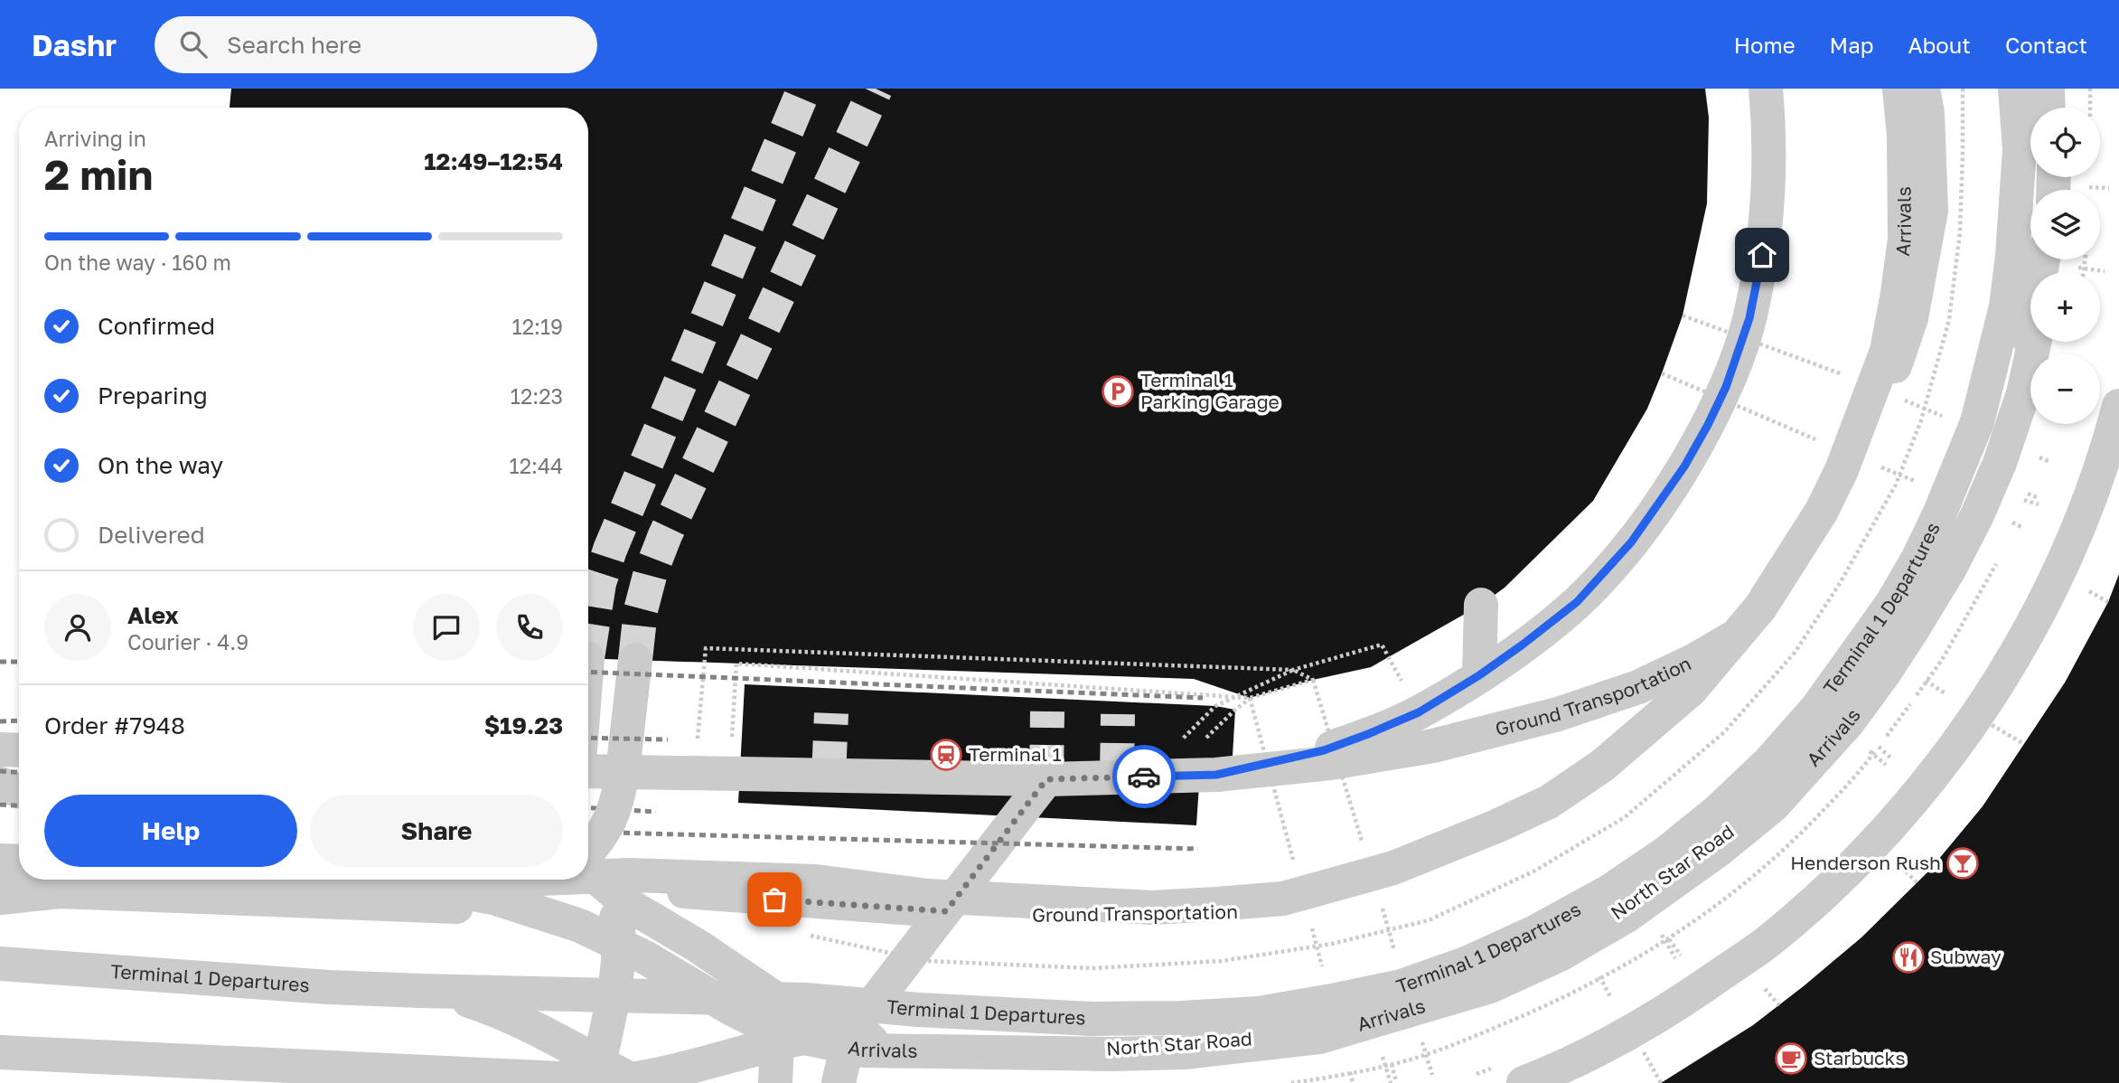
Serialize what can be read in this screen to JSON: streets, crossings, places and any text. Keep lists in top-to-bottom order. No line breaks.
{"streets":{"street":["Arrivals","Terminal 1 Departures","Ground Transportation","North Star Road"]},"places":{"parking":["Terminal 1 Parking Garage"],"station":["Terminal 1"],"bar":["Henderson Rush"],"restaurant":["Subway"],"cafe":["Starbucks"]},"page":{"header":"Dashr","search":"Search here","nav":["Home","Map","About","Contact"],"map_buttons":["+","−"],"heading":["2 min","Arriving in","12:49–12:54"],"panel":["Alex","Courier · 4.9","Order #7948","$19.23"],"bar":"On the way · 160 m","list":[["Confirmed","12:19"],["Preparing","12:23"],["On the way","12:44"],"Delivered"],"buttons":["Help","Share"]}}
